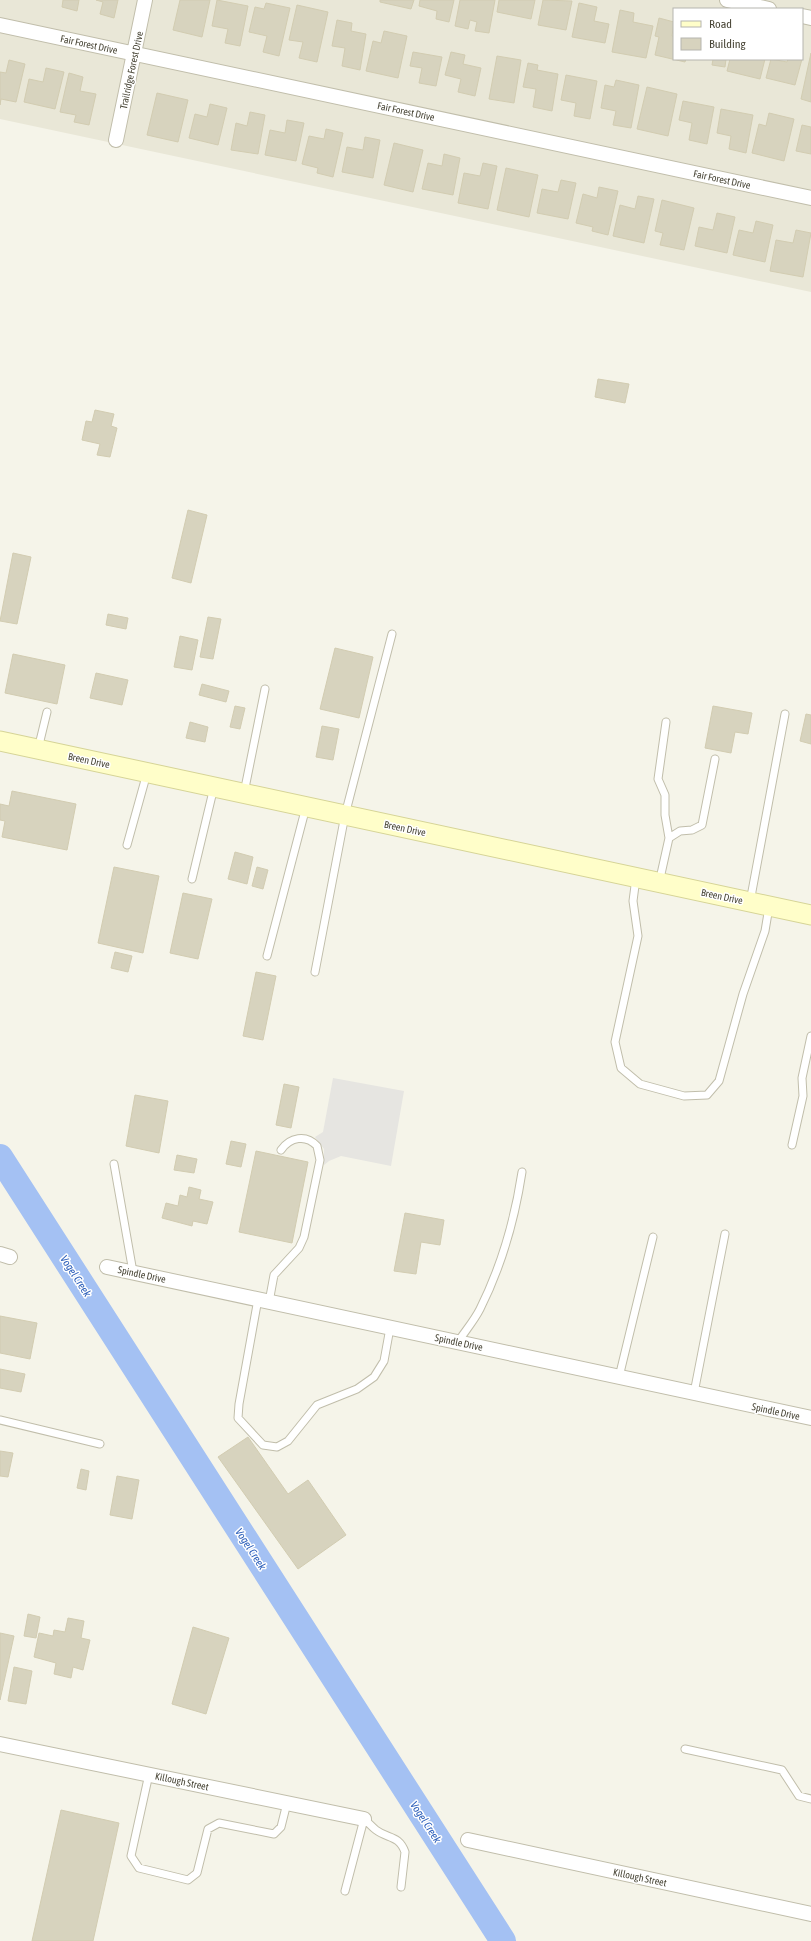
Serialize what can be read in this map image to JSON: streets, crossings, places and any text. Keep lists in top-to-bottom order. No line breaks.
{"streets":{"street":["Fair Forest Drive","Trailridge Forest Drive","Breen Drive","Spindle Drive","Killough Street"]},"crossings":[["Fair Forest Drive","Trailridge Forest Drive"]],"water":["Vogel Creek"],"legend":["Road","Building"]}
